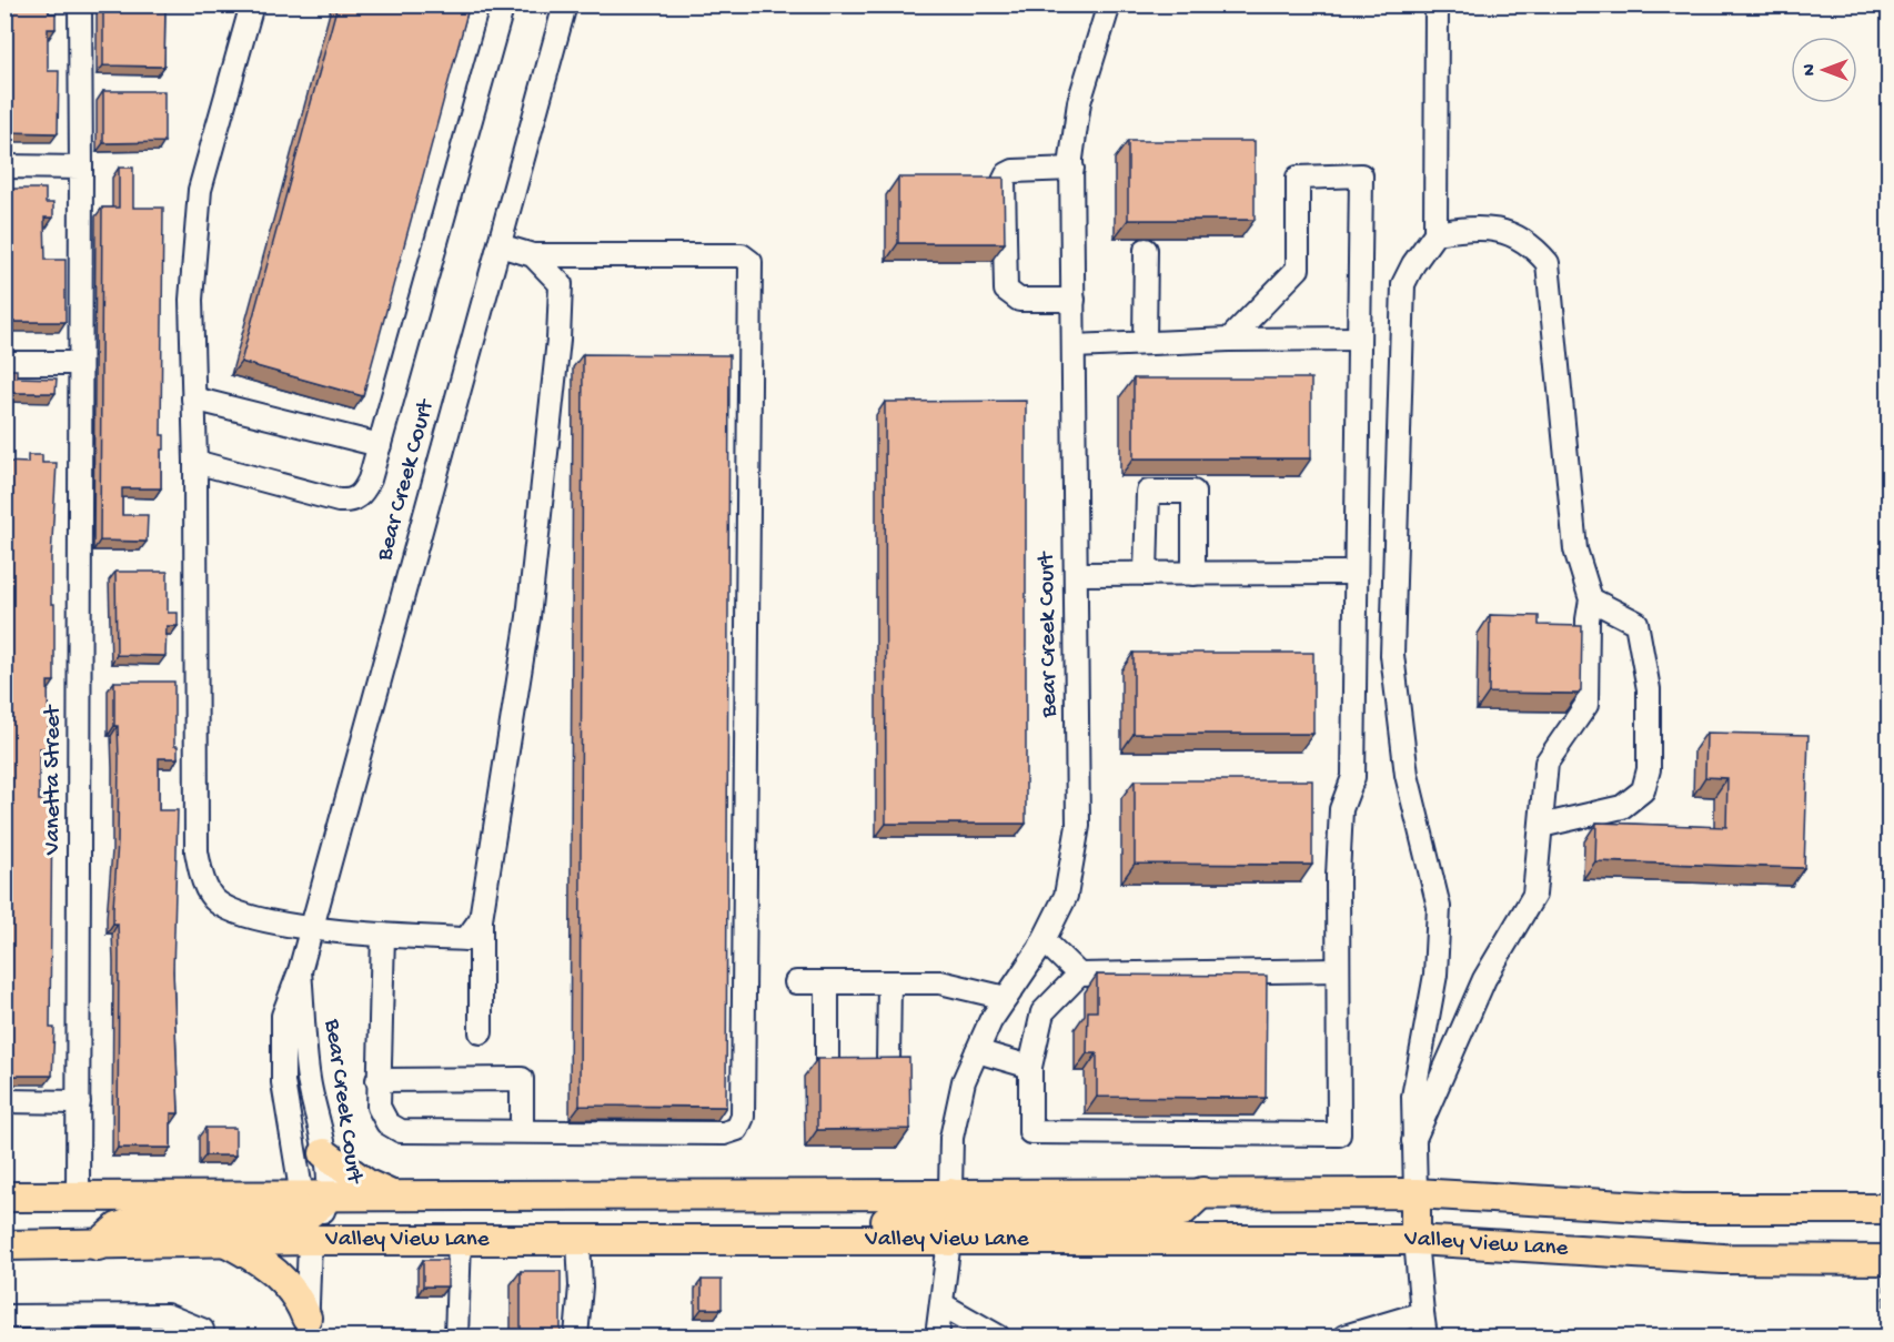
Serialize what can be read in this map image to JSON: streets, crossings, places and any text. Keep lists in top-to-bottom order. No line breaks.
{"streets":{"main road":["Valley View Lane"],"street":["Bear Creek Court","Vanetta Street"]},"crossings":[["Bear Creek Court","Valley View Lane"],["Vanetta Street","Valley View Lane"]],"north":"left"}
